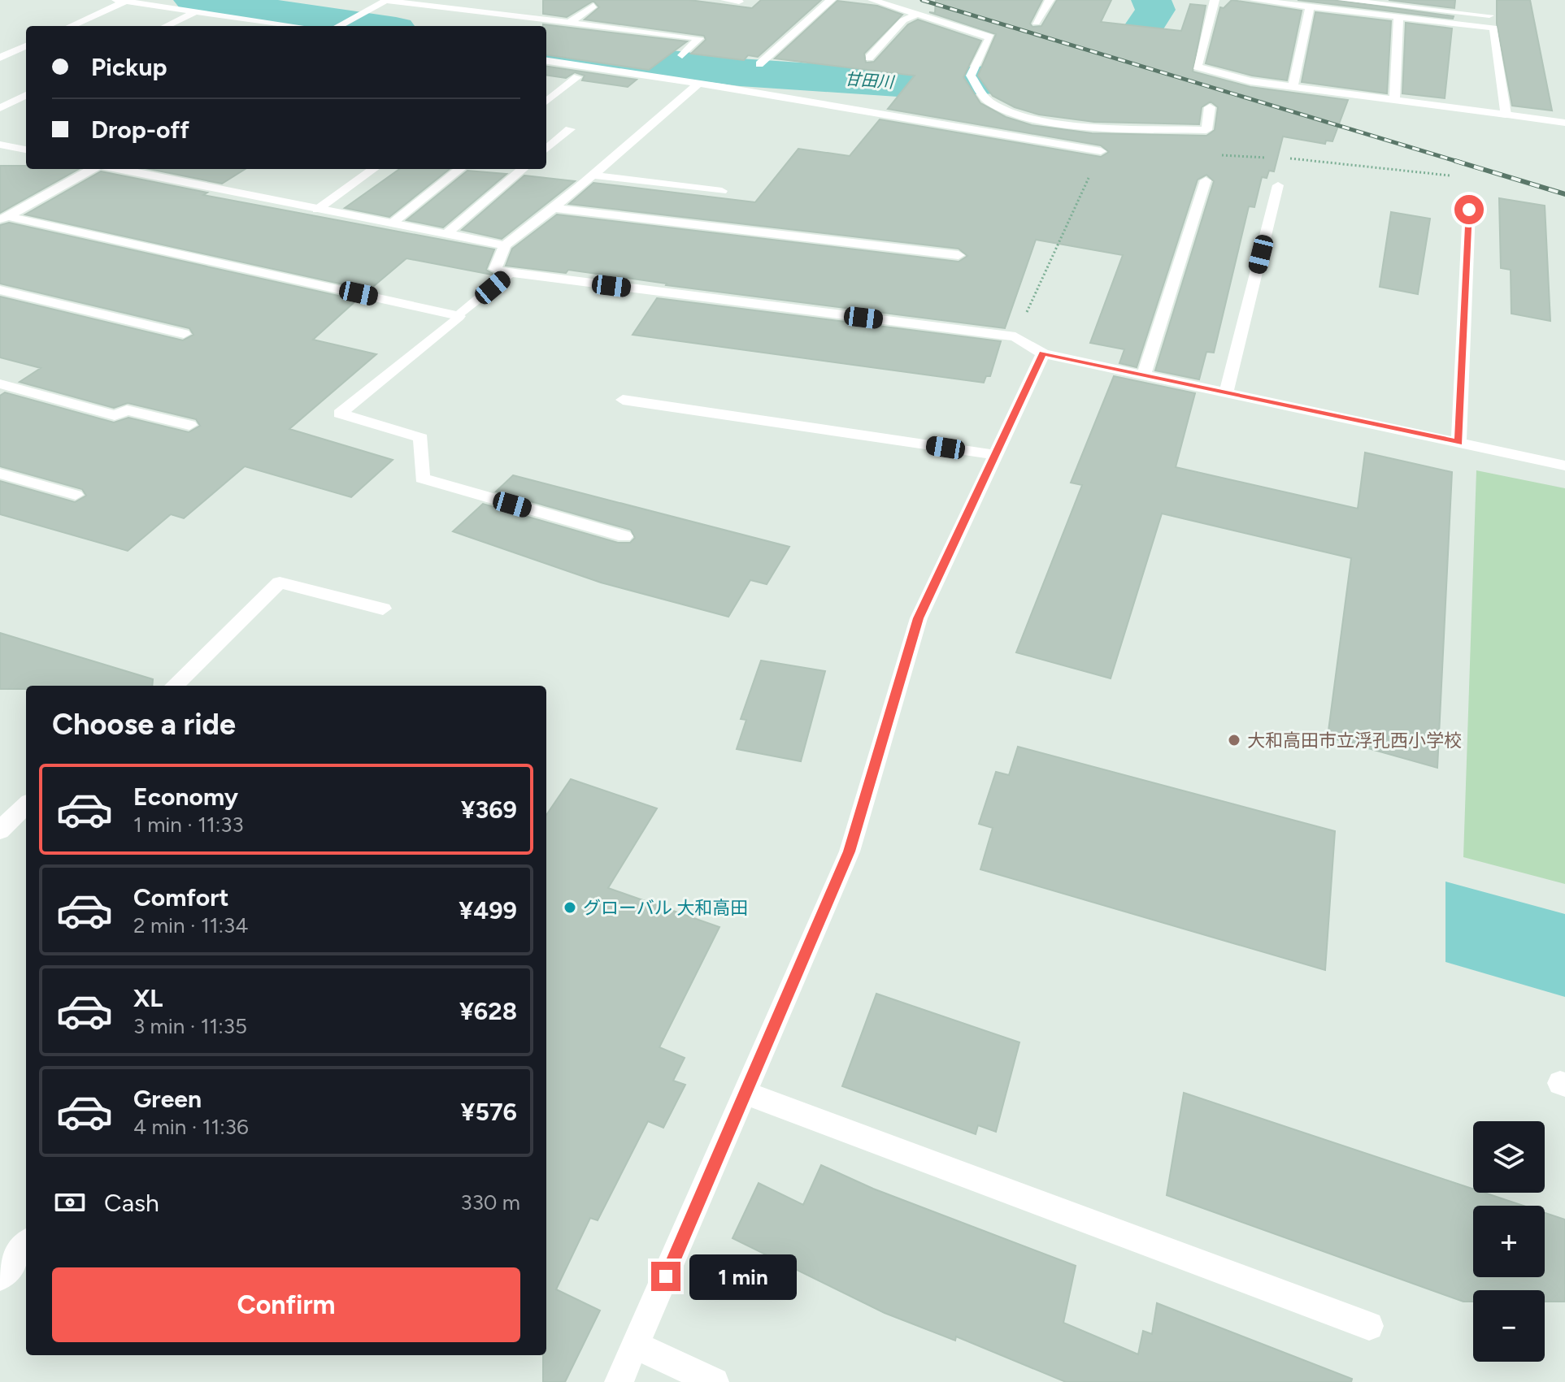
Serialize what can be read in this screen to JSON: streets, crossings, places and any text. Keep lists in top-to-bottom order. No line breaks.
{"water":["甘田川"],"places":["大和高田市立浮孔西小学校","グローバル 大和高田"],"page":{"banner":["Pickup","Drop-off"],"heading":"Choose a ride","list":[{"name":"Economy","note":"1 min · 11:33","value":"¥369"},{"name":"Comfort","note":"2 min · 11:34","value":"¥499"},{"name":"XL","note":"3 min · 11:35","value":"¥628"},{"name":"Green","note":"4 min · 11:36","value":"¥576"}],"map_buttons":["+","−"],"pay":["Cash","330 m"],"bubble":"1 min","buttons":"Confirm"}}
